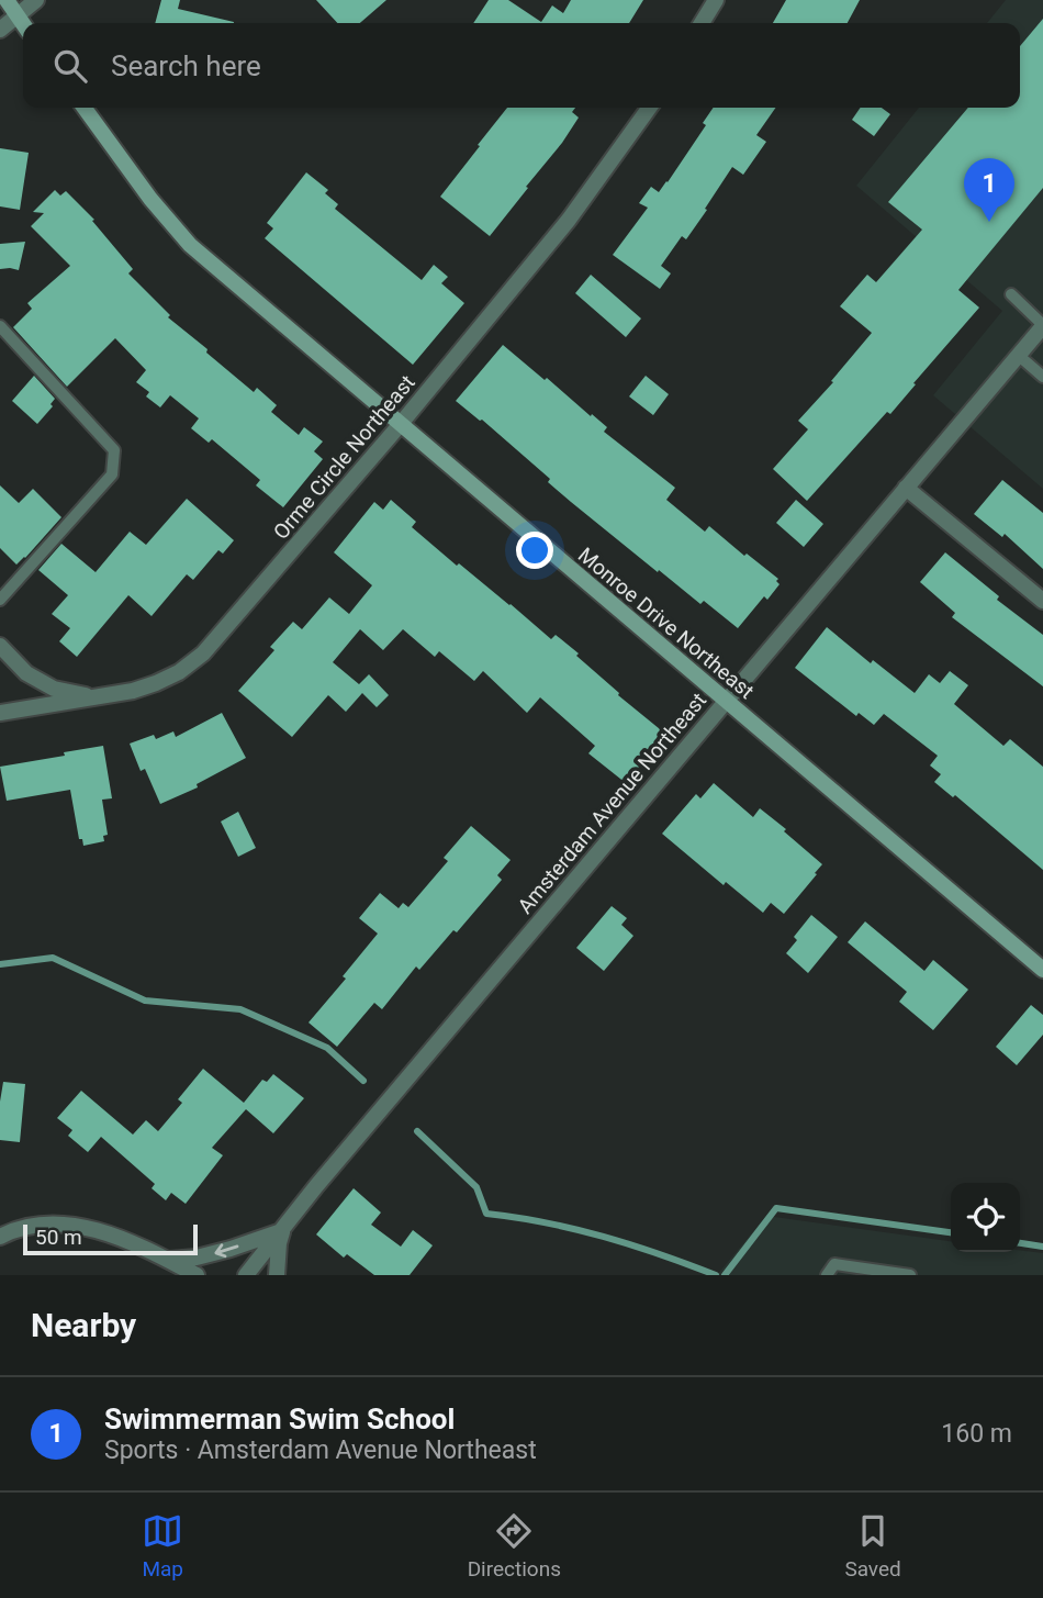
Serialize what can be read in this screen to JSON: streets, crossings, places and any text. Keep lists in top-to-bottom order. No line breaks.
{"streets":{"main road":["Monroe Drive Northeast"],"street":["Orme Circle Northeast","Amsterdam Avenue Northeast"]},"crossings":[["Orme Circle Northeast","Monroe Drive Northeast"],["Monroe Drive Northeast","Amsterdam Avenue Northeast"]],"scale_bar":"50 m","page":{"search":"Search here","pins":"1","scale":"50 m","heading":"Nearby","list":[{"mark":"1","name":"Swimmerman Swim School","note":"Sports · Amsterdam Avenue Northeast","value":"160 m"}],"nav":["Map","Directions","Saved"]}}
